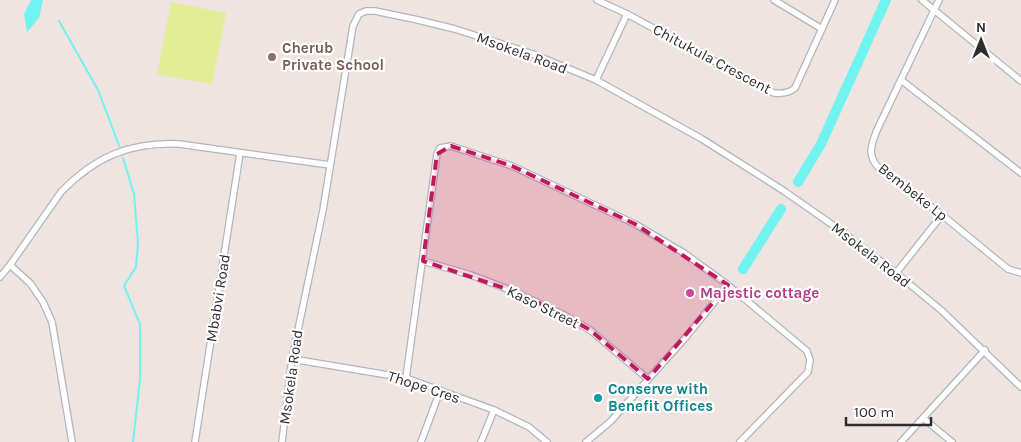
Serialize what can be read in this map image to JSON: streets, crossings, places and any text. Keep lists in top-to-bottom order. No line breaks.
{"streets":{"street":["Msokela Road","Chitukula Crescent","Bembeke Lp","Mbabvi Road","Kaso Street","Thope Cres"]},"crossings":[["Msokela Road","Thope Cres"]],"places":["Cherub Private School","Majestic cottage","Conserve with Benefit Offices"],"scale_bar":"100 m","north":"top"}
